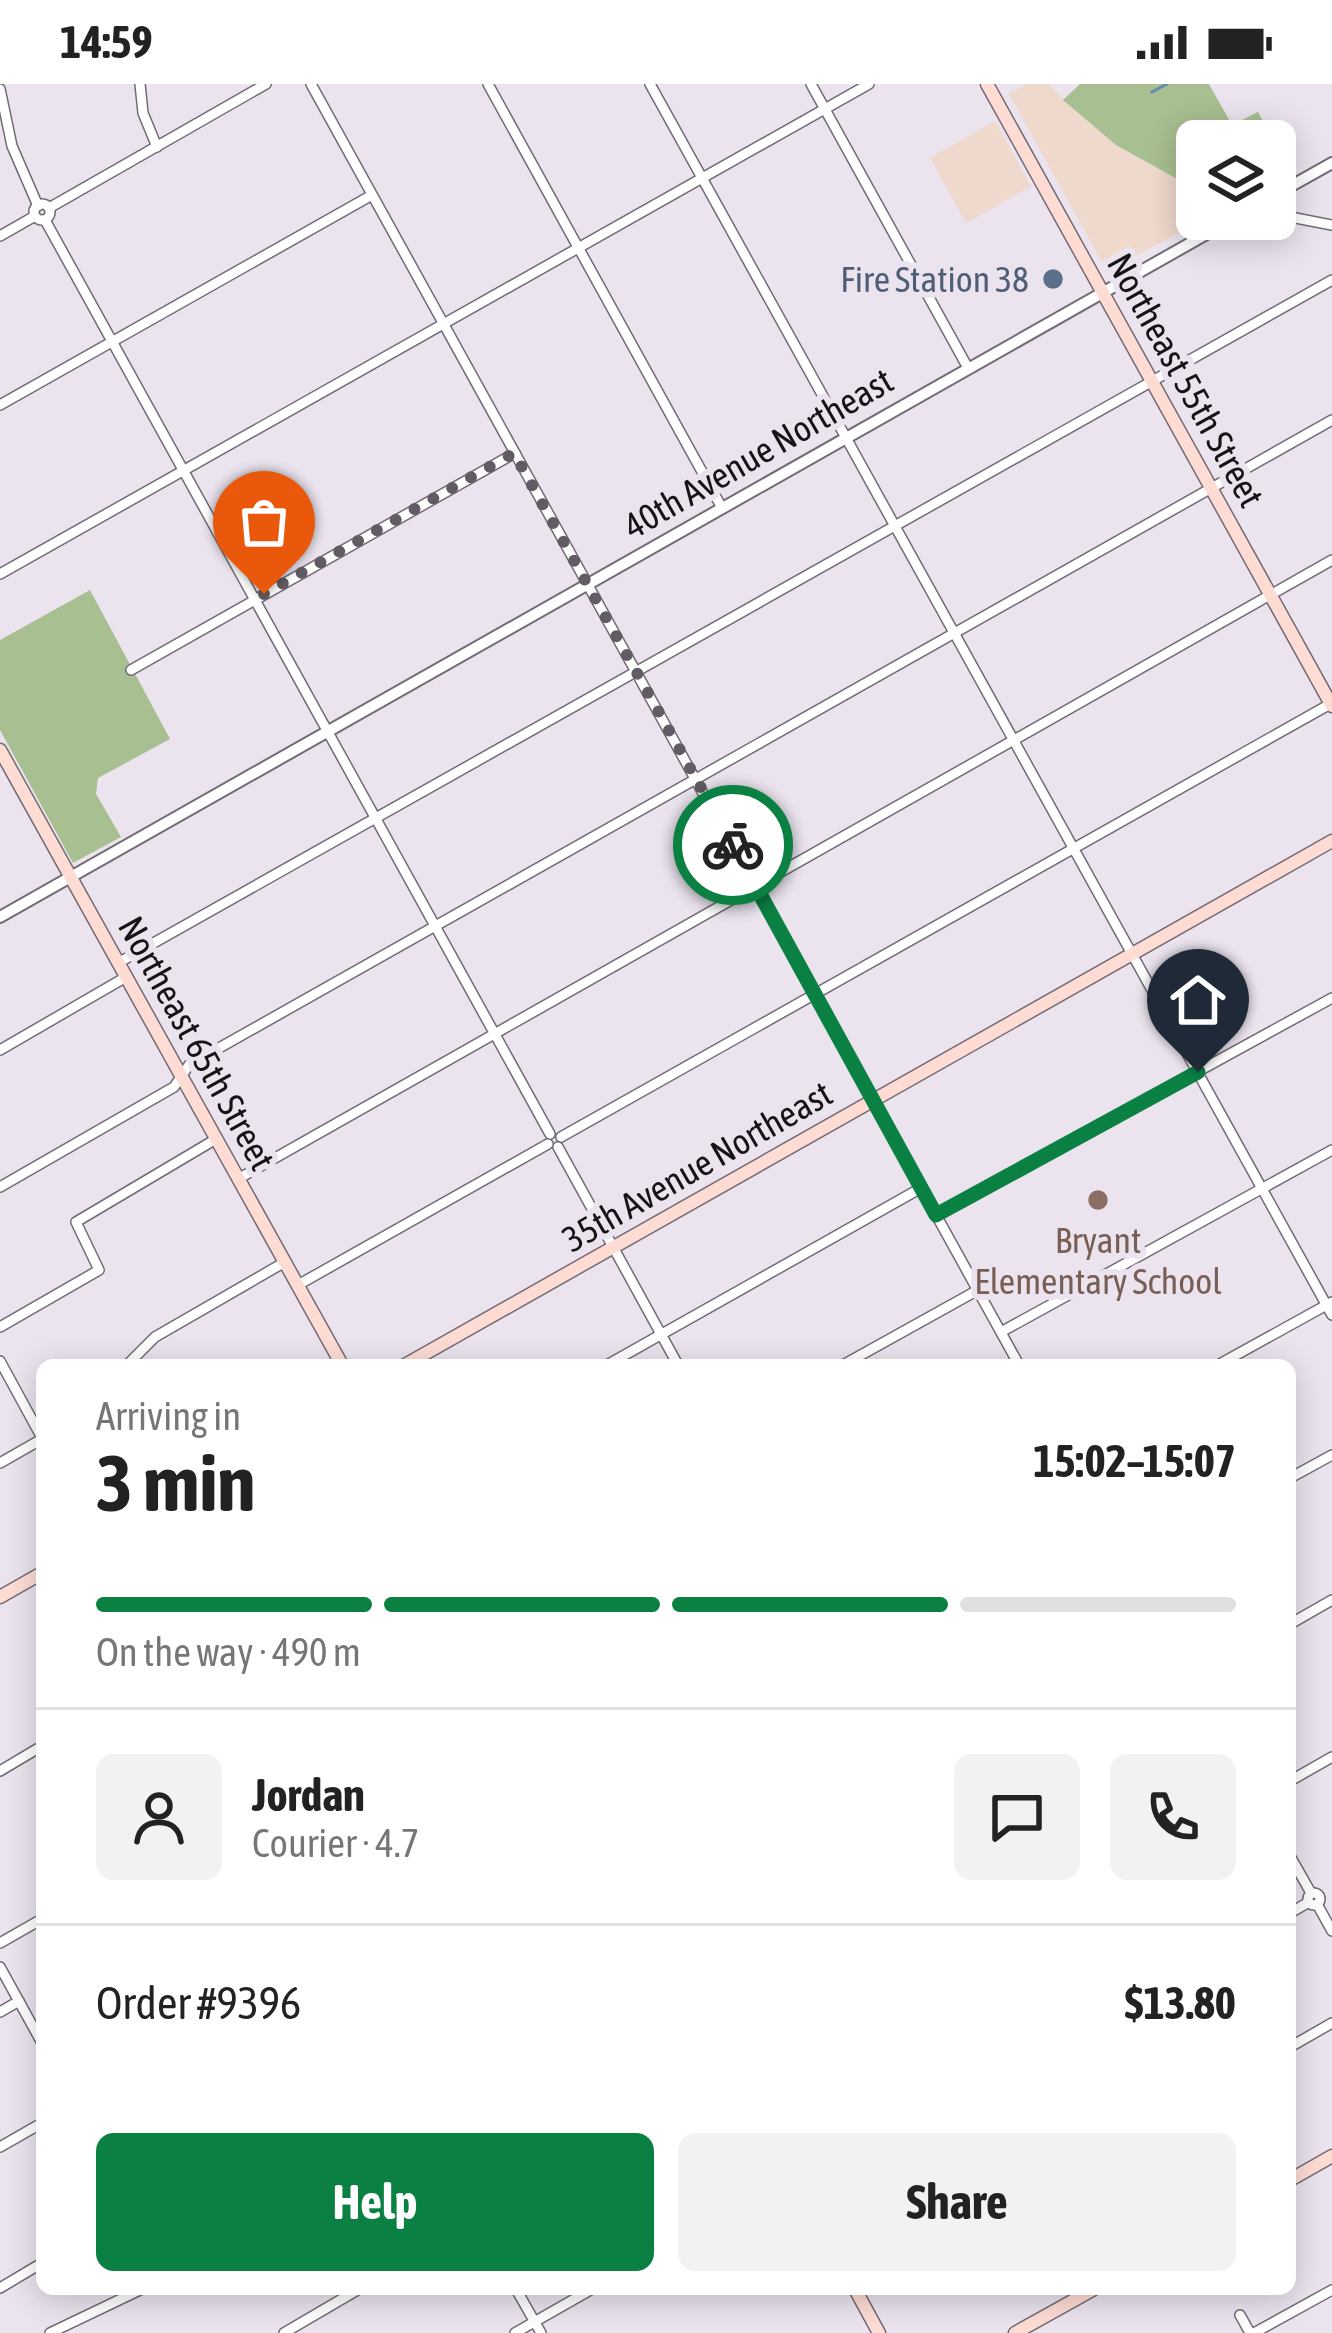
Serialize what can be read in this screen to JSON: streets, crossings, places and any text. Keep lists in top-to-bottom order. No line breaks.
{"streets":{"main road":["Northeast 55th Street","Northeast 65th Street","35th Avenue Northeast"],"street":["40th Avenue Northeast"]},"crossings":[["Northeast 55th Street","40th Avenue Northeast"],["40th Avenue Northeast","Northeast 65th Street"]],"places":["Fire Station 38","Bryant Elementary School"],"page":{"status":"14:59","heading":["3 min","Arriving in","15:02–15:07"],"panel":["Jordan","Courier · 4.7","Order #9396","$13.80"],"bar":"On the way · 490 m","buttons":["Help","Share"]}}
